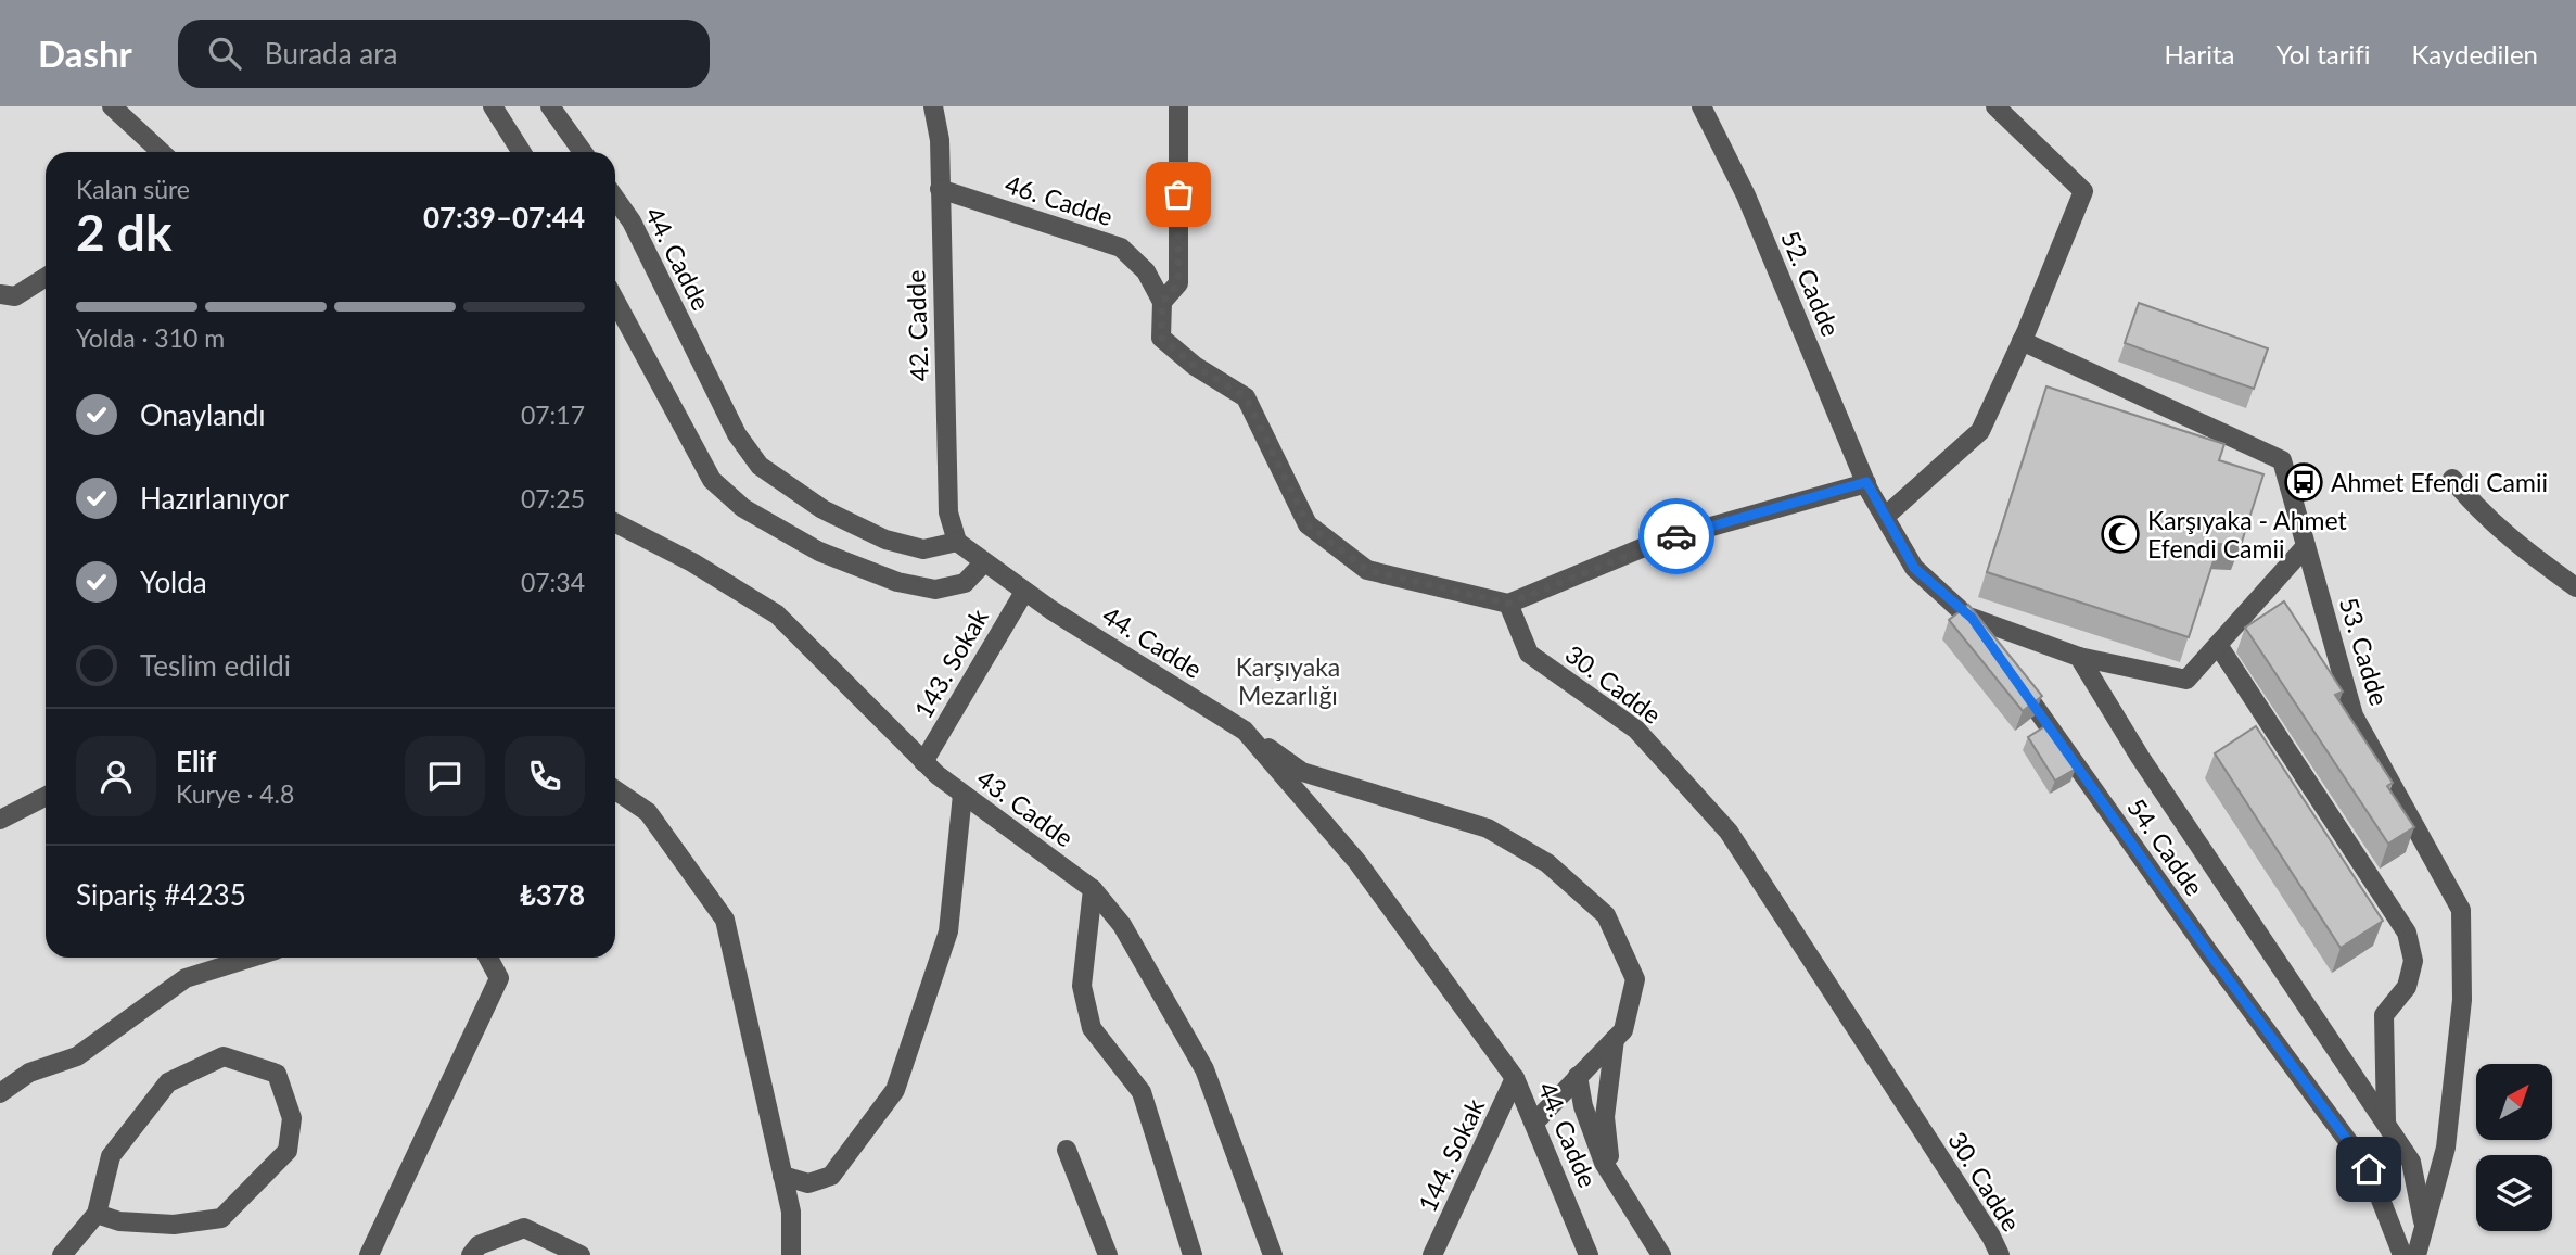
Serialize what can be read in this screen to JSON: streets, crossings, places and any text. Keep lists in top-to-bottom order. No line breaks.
{"streets":{"lane":["46. Cadde","44. Cadde","52. Cadde","42. Cadde","53. Cadde","143. Sokak","30. Cadde","43. Cadde","54. Cadde","144. Sokak"]},"crossings":[["46. Cadde","42. Cadde"],["44. Cadde","42. Cadde"],["44. Cadde","143. Sokak"],["44. Cadde","144. Sokak"],["143. Sokak","43. Cadde"]],"parks":["Karşıyaka Mezarlığı"],"places":{"bus stop":["Ahmet Efendi Camii"],"mosque":["Karşıyaka - Ahmet Efendi Camii"]},"north":"top right","page":{"header":"Dashr","search":"Burada ara","nav":["Harita","Yol tarifi","Kaydedilen"],"heading":["2 dk","Kalan süre","07:39–07:44"],"panel":["Elif","Kurye · 4.8","Sipariş #4235","₺378"],"bar":"Yolda · 310 m","list":[["Onaylandı","07:17"],["Hazırlanıyor","07:25"],["Yolda","07:34"],"Teslim edildi"]}}
